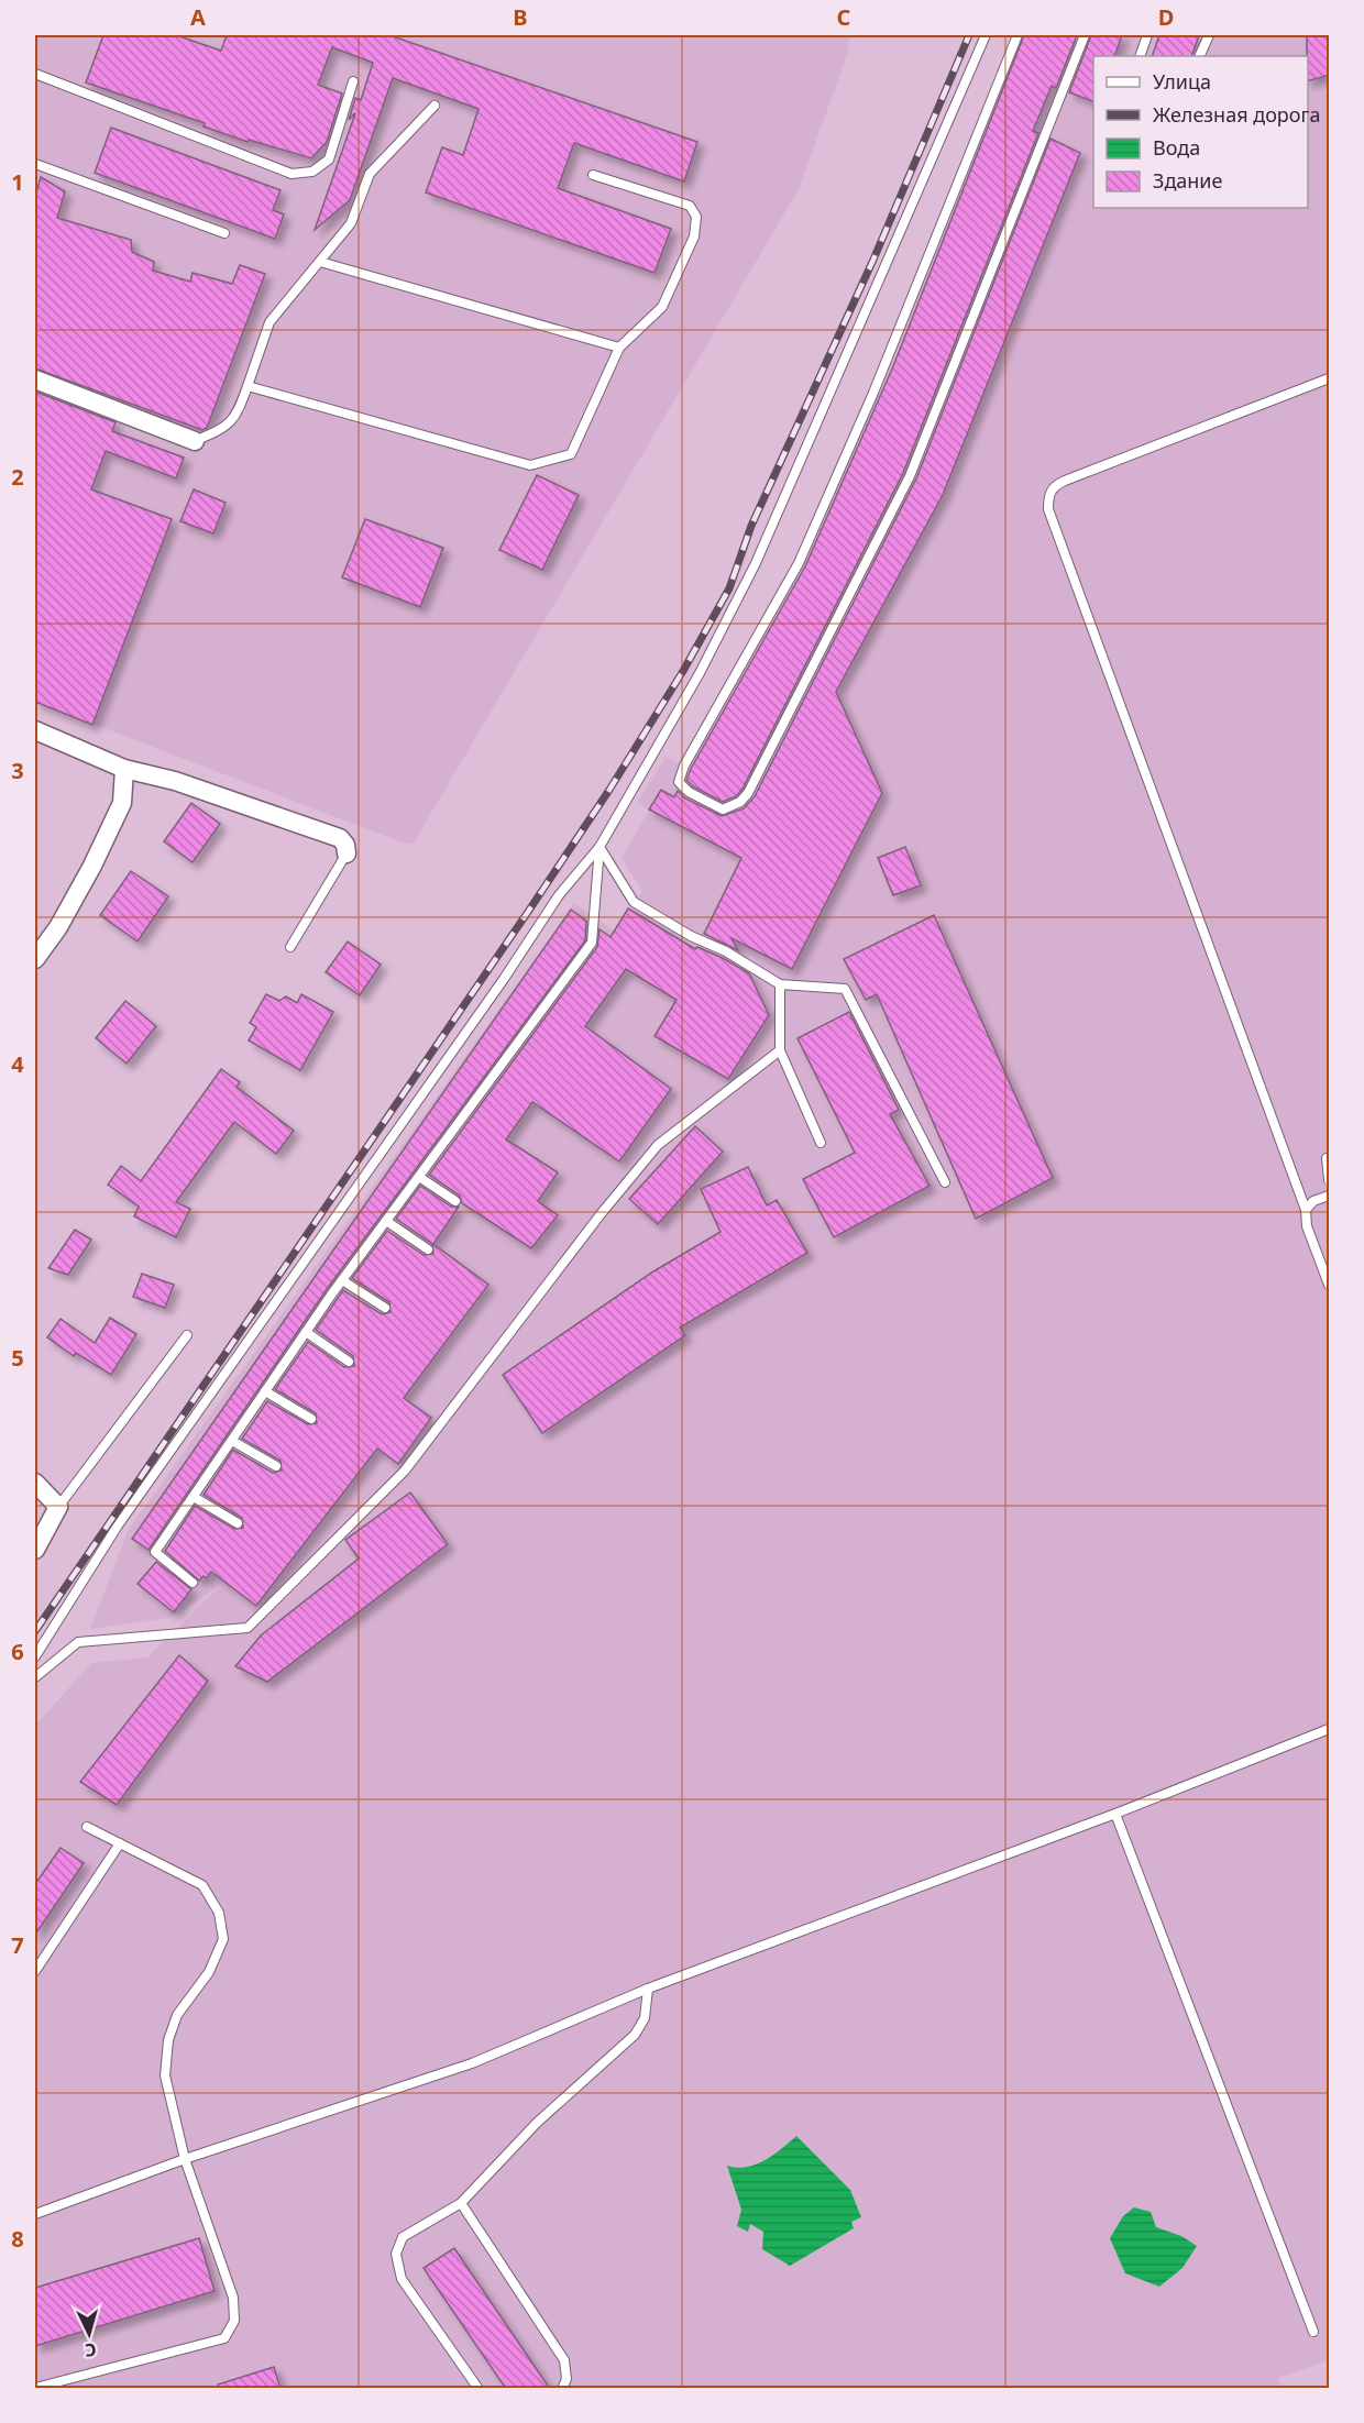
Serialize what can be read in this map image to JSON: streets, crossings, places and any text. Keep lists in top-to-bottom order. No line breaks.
{"legend":["Улица","Железная дорога","Вода","Здание"],"north":"bottom","grid":{"columns":["A","B","C","D"],"rows":["1","2","3","4","5","6","7","8"]}}
